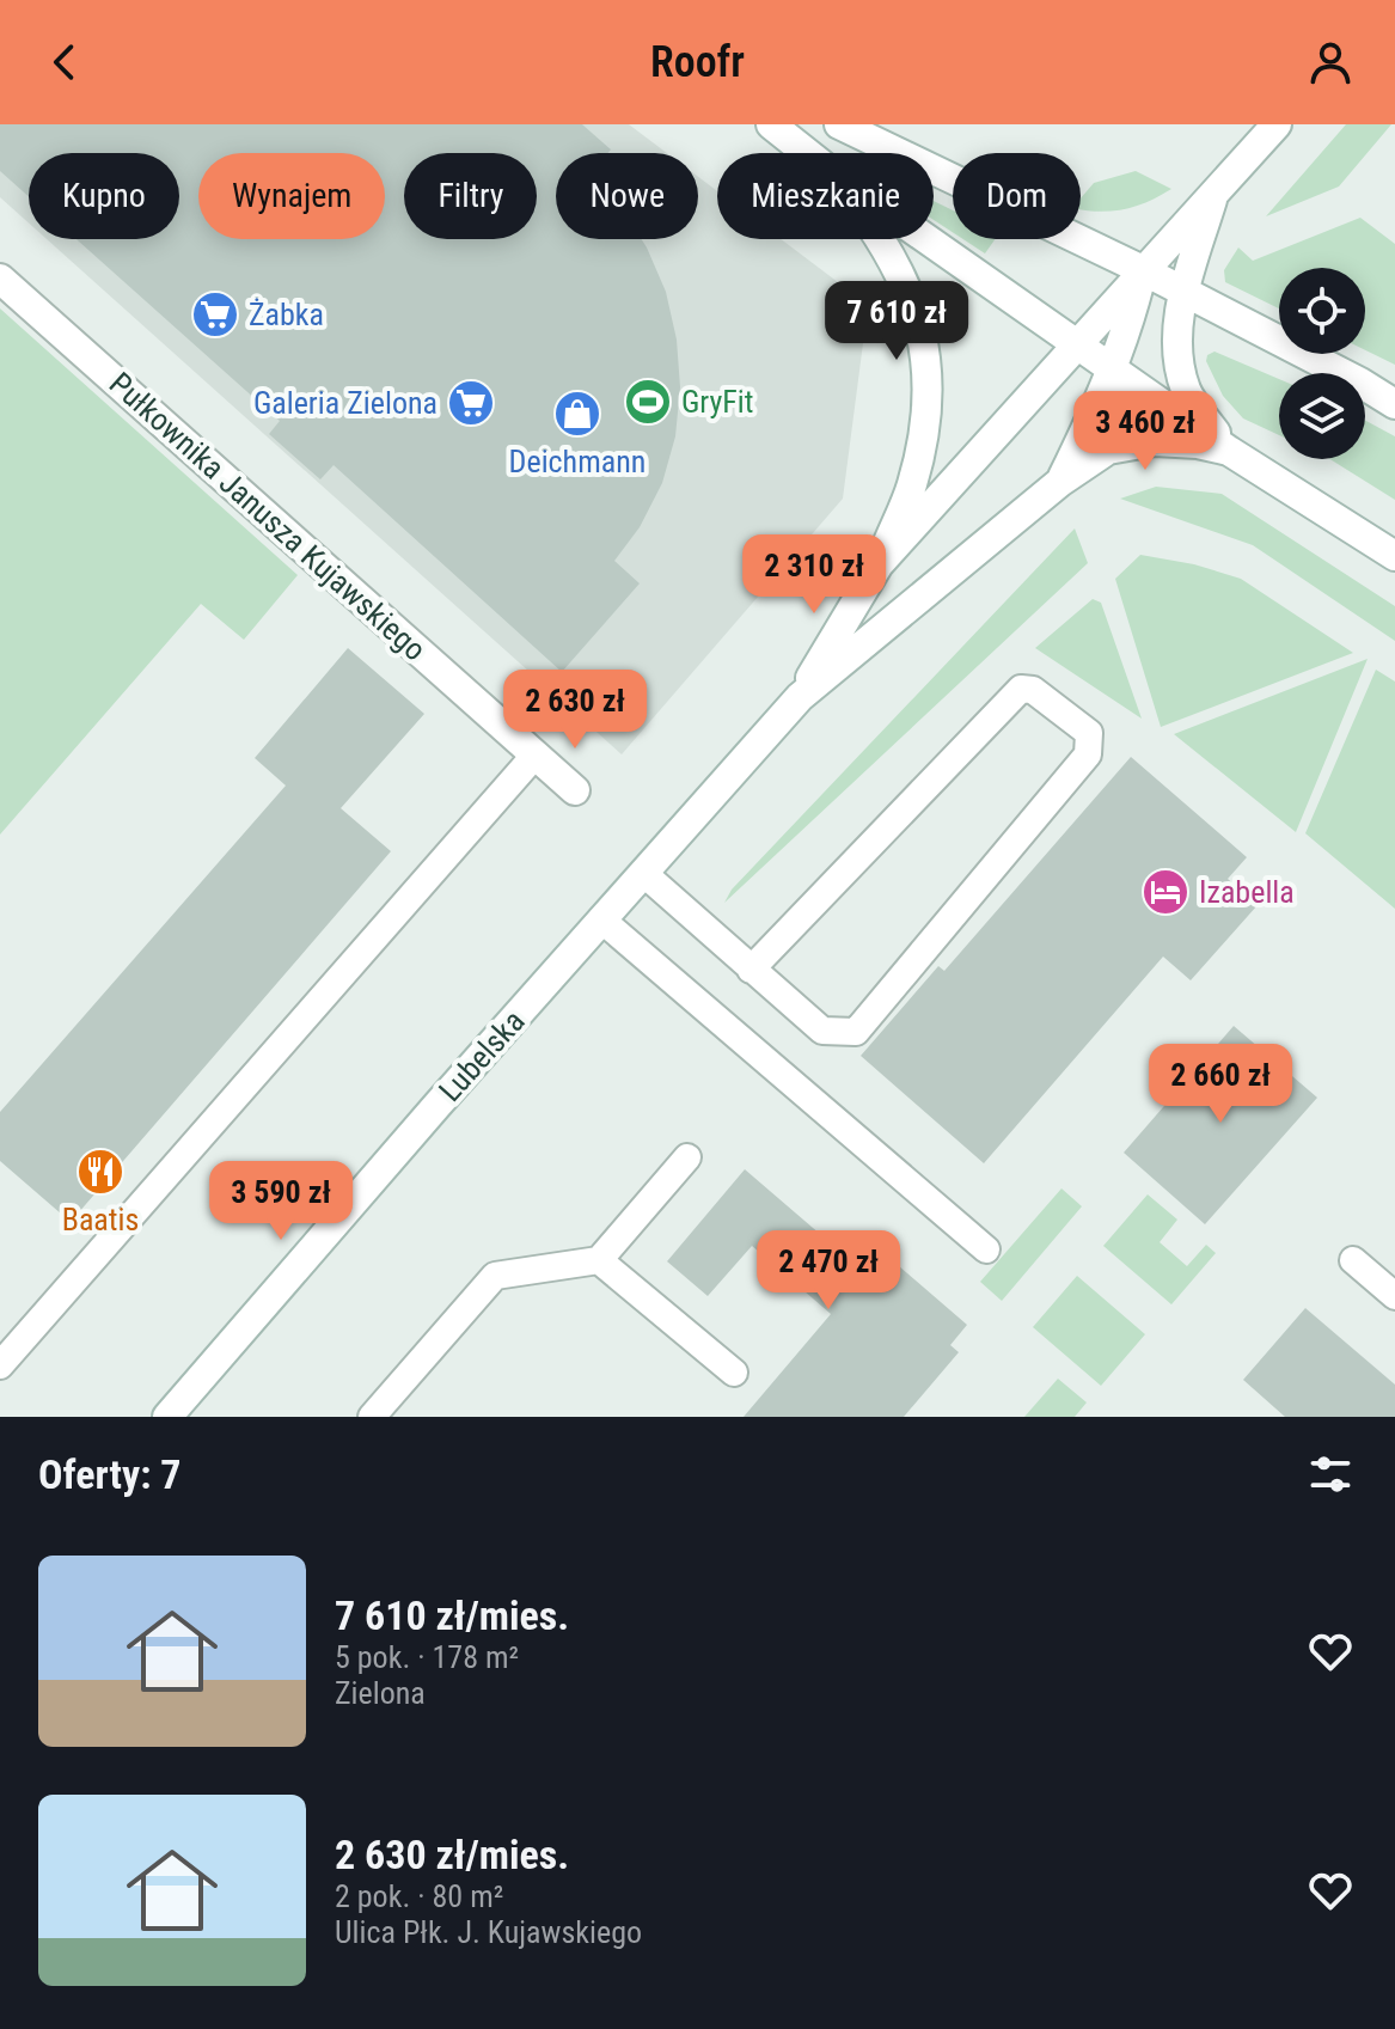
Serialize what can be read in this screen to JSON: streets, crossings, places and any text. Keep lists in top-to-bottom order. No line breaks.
{"streets":{"main road":["Pułkownika Janusza Kujawskiego","Lubelska"]},"places":{"supermarket":["Żabka","Galeria Zielona"],"sports":["GryFit"],"shop":["Deichmann"],"hotel":["Izabella"],"restaurant":["Baatis"]},"page":{"header":"Roofr","chip":["Kupno","Wynajem","Filtry","Nowe","Mieszkanie","Dom"],"price":["7 610 zł","3 460 zł","2 310 zł","2 630 zł","2 660 zł","3 590 zł","2 470 zł"],"heading":"Oferty: 7","list":[{"name":"7 610 zł/mies.","note":"5 pok. · 178 m² · Zielona"},{"name":"2 630 zł/mies.","note":"2 pok. · 80 m² · Ulica Płk. J. Kujawskiego"}]}}
